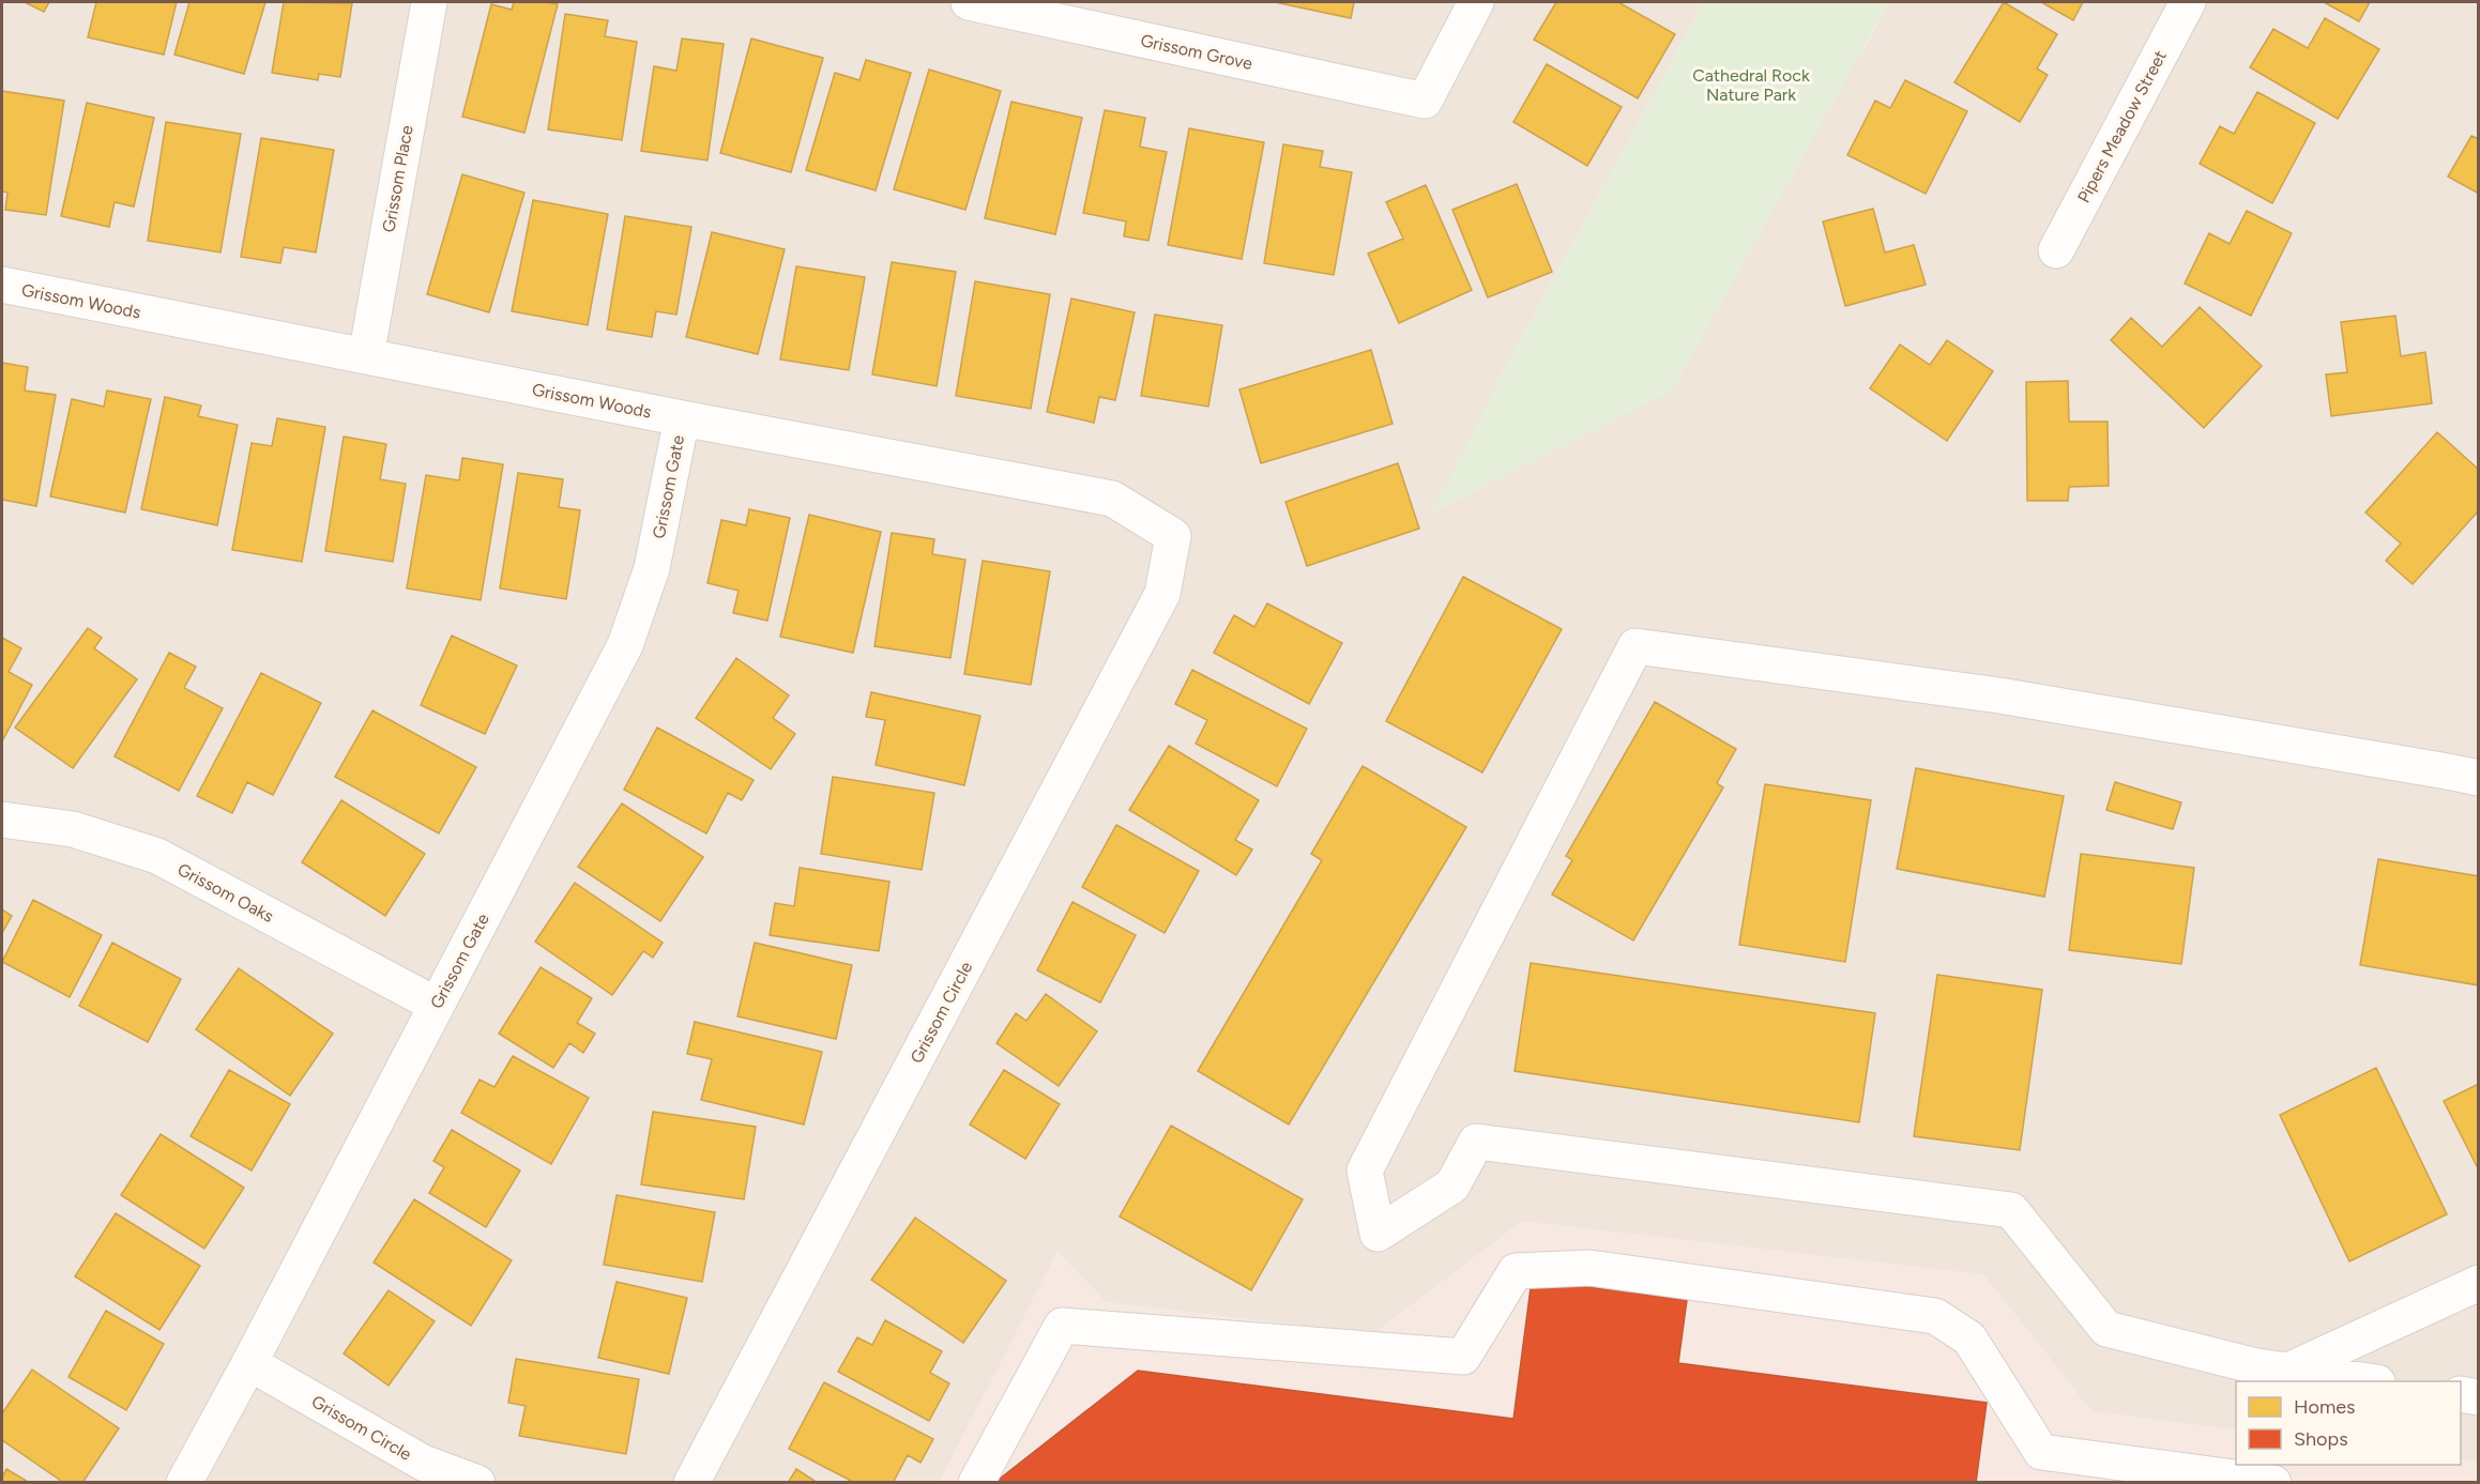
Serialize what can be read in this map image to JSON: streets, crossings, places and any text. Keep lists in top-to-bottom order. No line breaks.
{"streets":{"street":["Grissom Grove","Pipers Meadow Street","Grissom Place","Grissom Woods","Grissom Gate","Grissom Oaks","Grissom Circle"]},"crossings":[["Grissom Place","Grissom Woods"],["Grissom Woods","Grissom Gate"],["Grissom Woods","Grissom Circle"],["Grissom Gate","Grissom Oaks"],["Grissom Gate","Grissom Circle"]],"parks":["Cathedral Rock Nature Park"],"legend":["Homes","Shops"]}
